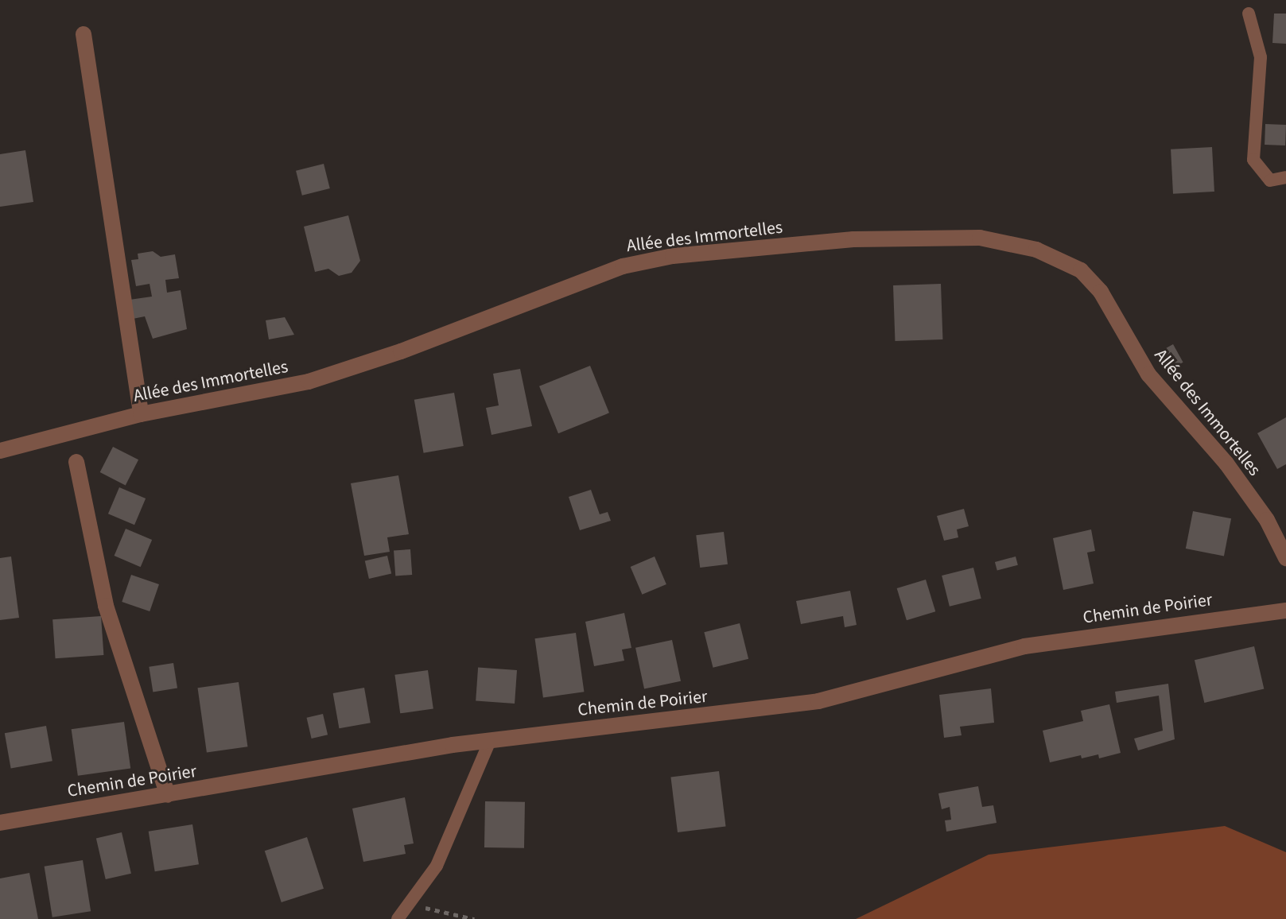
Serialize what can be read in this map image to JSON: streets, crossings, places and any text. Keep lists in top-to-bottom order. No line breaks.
{"streets":{"street":["Allée des Immortelles","Chemin de Poirier"]}}
